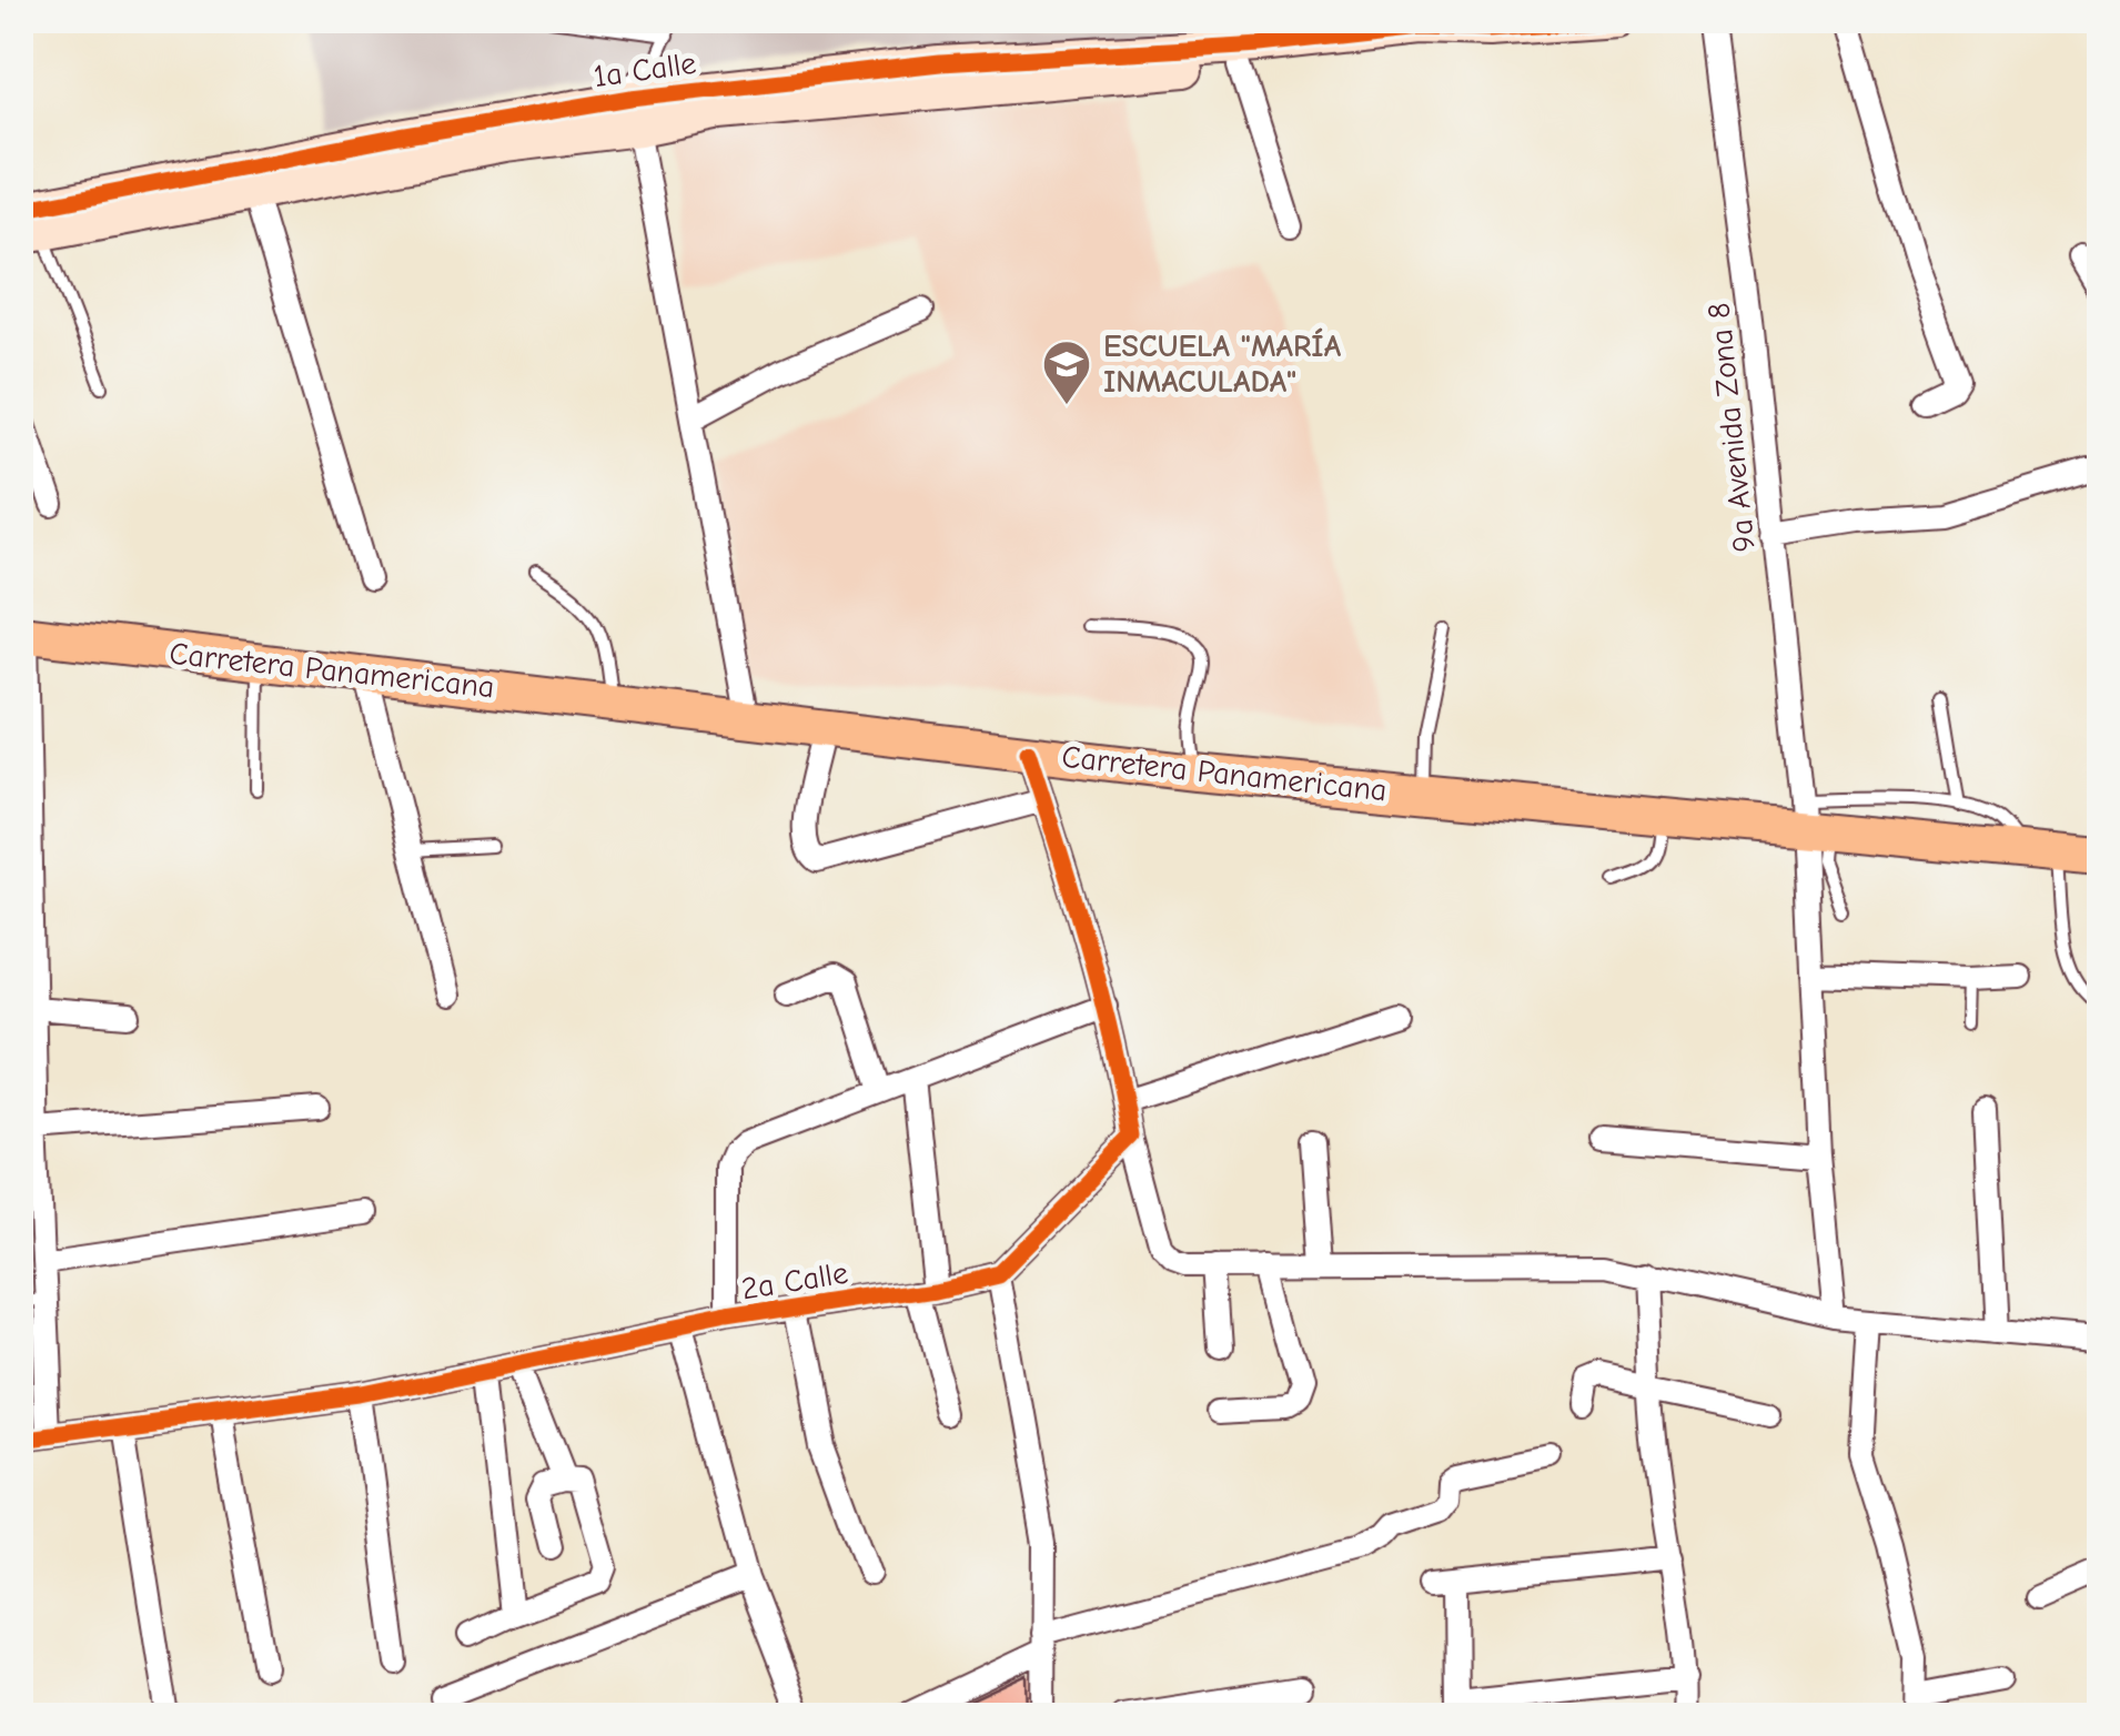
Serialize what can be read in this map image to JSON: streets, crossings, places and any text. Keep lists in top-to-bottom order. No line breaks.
{"streets":{"main road":["Carretera Panamericana"],"street":["1a Calle","9a Avenida Zona 8","2a Calle"]},"crossings":[["9a Avenida Zona 8","Carretera Panamericana"]],"places":{"school or university":["ESCUELA \"MARÍA INMACULADA\""]}}
